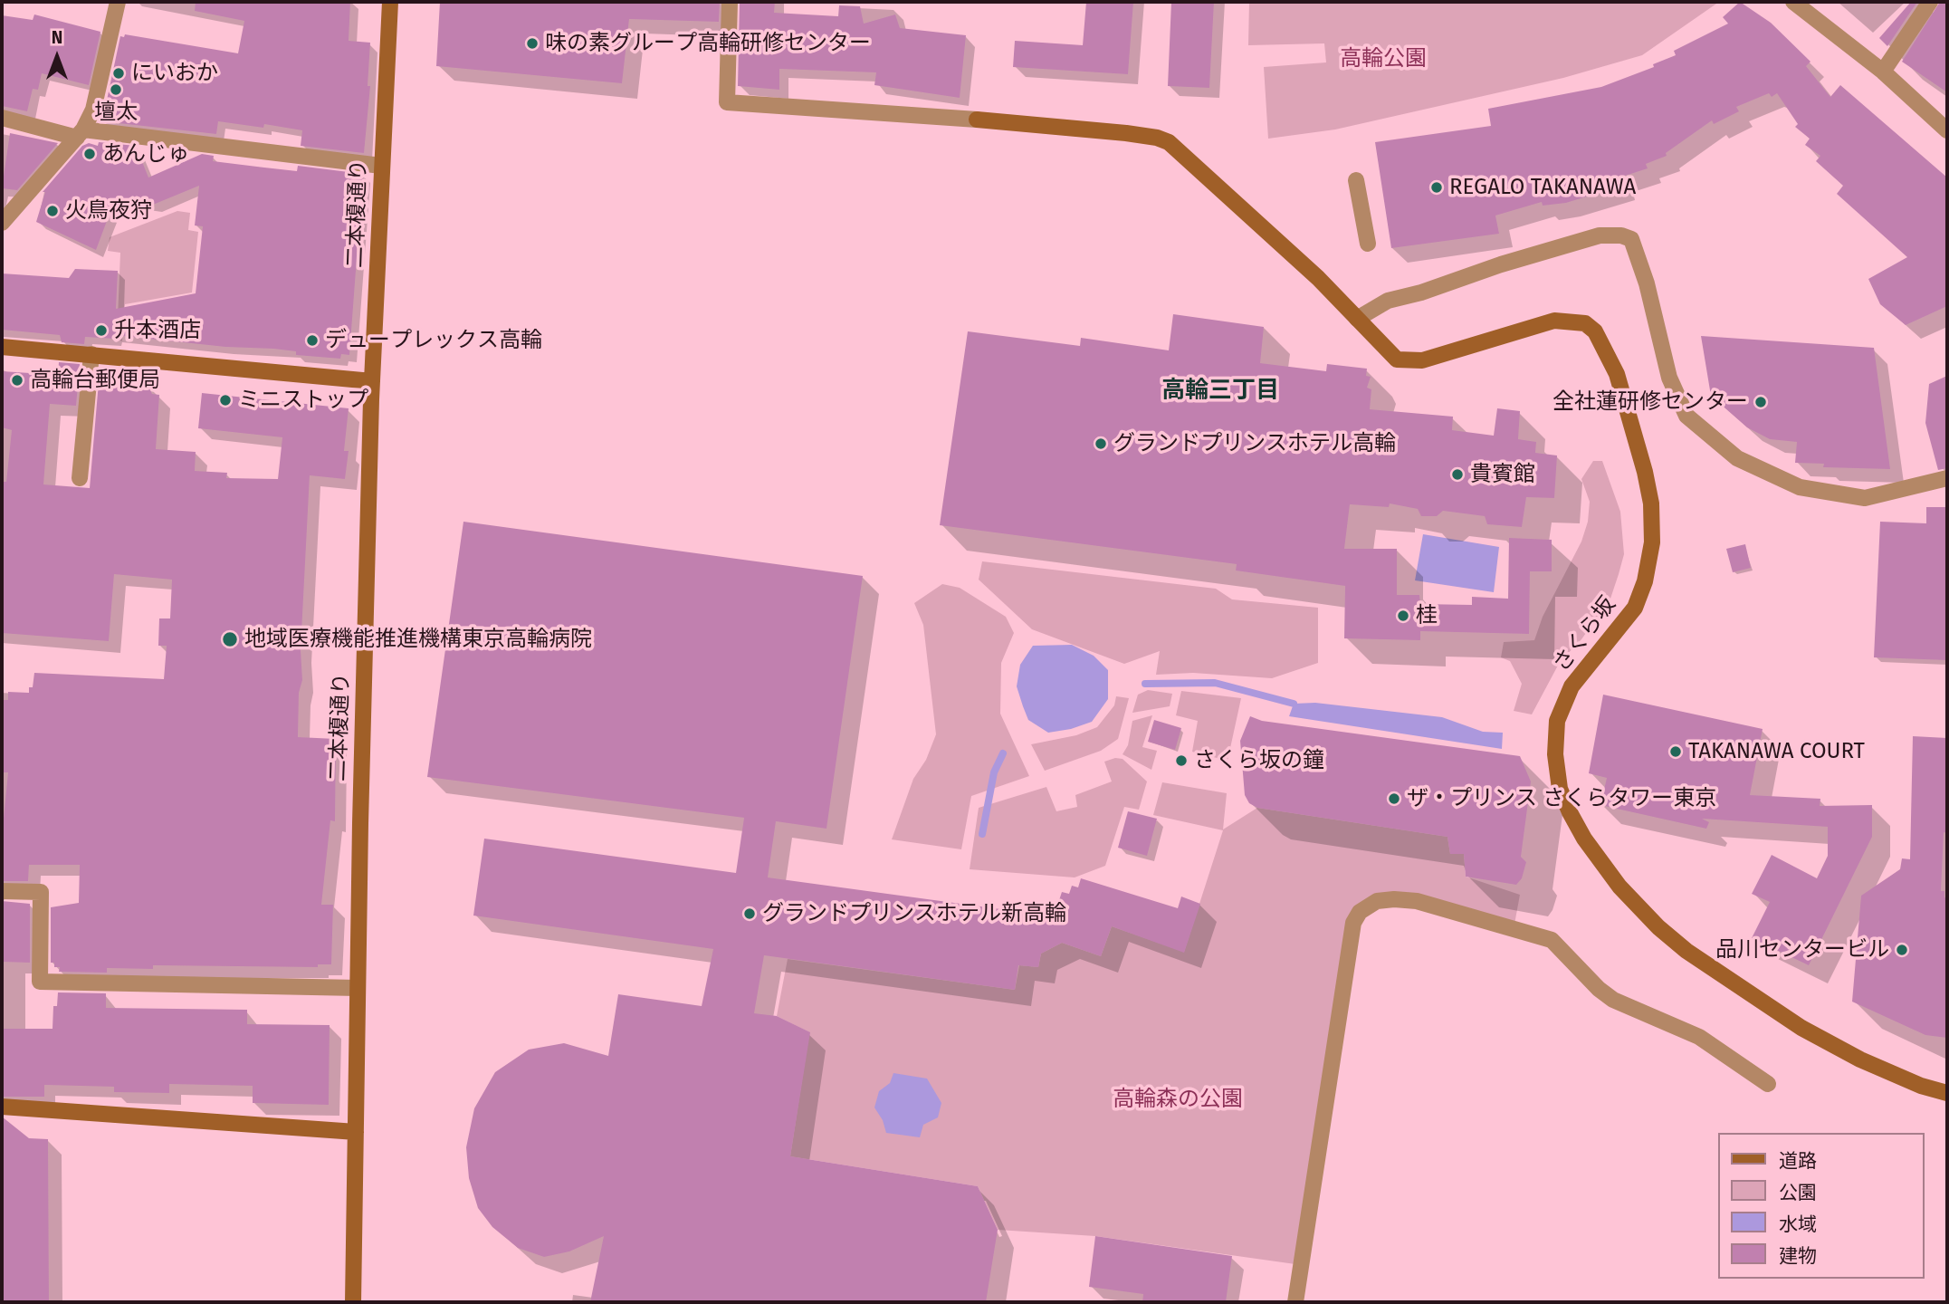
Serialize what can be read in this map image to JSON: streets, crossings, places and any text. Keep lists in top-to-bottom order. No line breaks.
{"streets":{"street":["二本榎通り","さくら坂"]},"districts":["高輪三丁目"],"parks":["高輪公園","高輪森の公園"],"places":["味の素グループ高輪研修センター","にいおか","壇太","あんじゅ","REGALO TAKANAWA","火鳥夜狩","升本酒店","デュープレックス高輪","高輪台郵便局","ミニストップ","全社蓮研修センター","グランドプリンスホテル高輪","貴賓館","桂","地域医療機能推進機構東京高輪病院","TAKANAWA COURT","さくら坂の鐘","ザ・プリンス さくらタワー東京","グランドプリンスホテル新高輪","品川センタービル"],"legend":["道路","公園","水域","建物"],"north":"top"}
